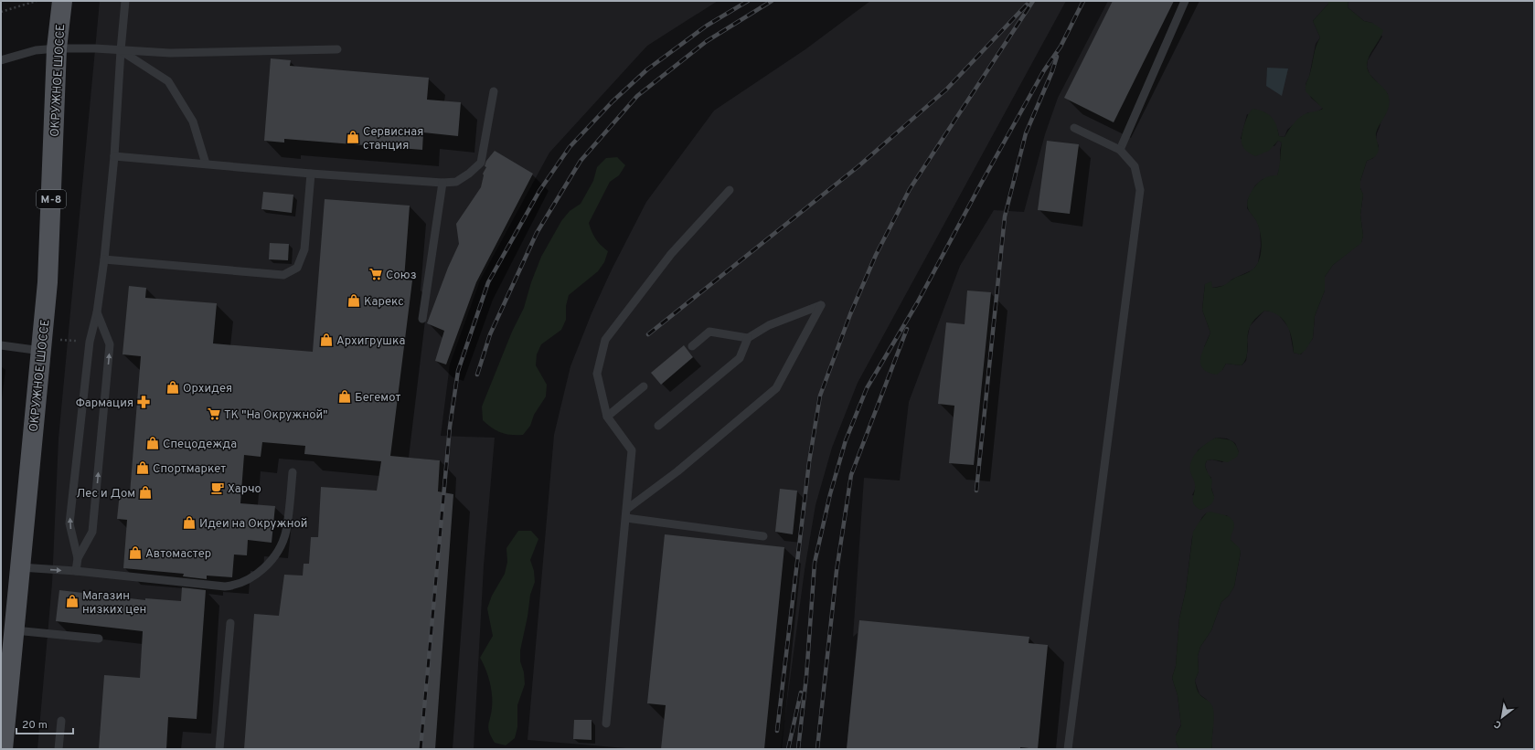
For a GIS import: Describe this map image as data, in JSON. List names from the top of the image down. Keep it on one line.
{"streets":{"main road":["ОКРУЖНОЕ ШОССЕ","М-8"]},"places":{"shop":["Сервисная станция","Карекс","Архигрушка","Орхидея","Бегемот","Спецодежда","Спортмаркет","Лес и Дом","Идеи на Окружной","Автомастер","Магазин низких цен"],"supermarket":["Союз","ТК \"На Окружной\""],"pharmacy":["Фармация"],"cafe":["Харчо"]},"scale_bar":"20 m","north":"bottom left"}
